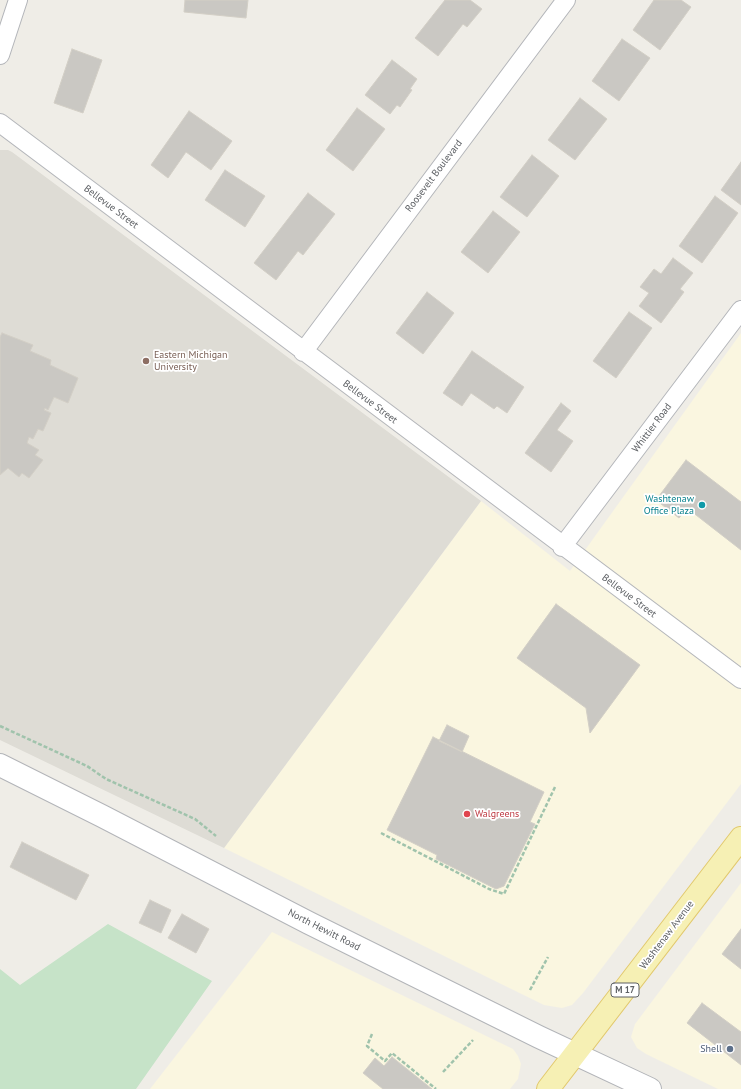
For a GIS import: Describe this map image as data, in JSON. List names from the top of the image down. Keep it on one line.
{"streets":{"main road":["North Hewitt Road","Washtenaw Avenue","M 17"],"street":["Roosevelt Boulevard","Bellevue Street","Whittier Road"]},"crossings":[["Roosevelt Boulevard","Bellevue Street"],["Bellevue Street","Whittier Road"],["North Hewitt Road","Washtenaw Avenue"]],"places":["Eastern Michigan University","Washtenaw Office Plaza","Walgreens","Shell"]}
